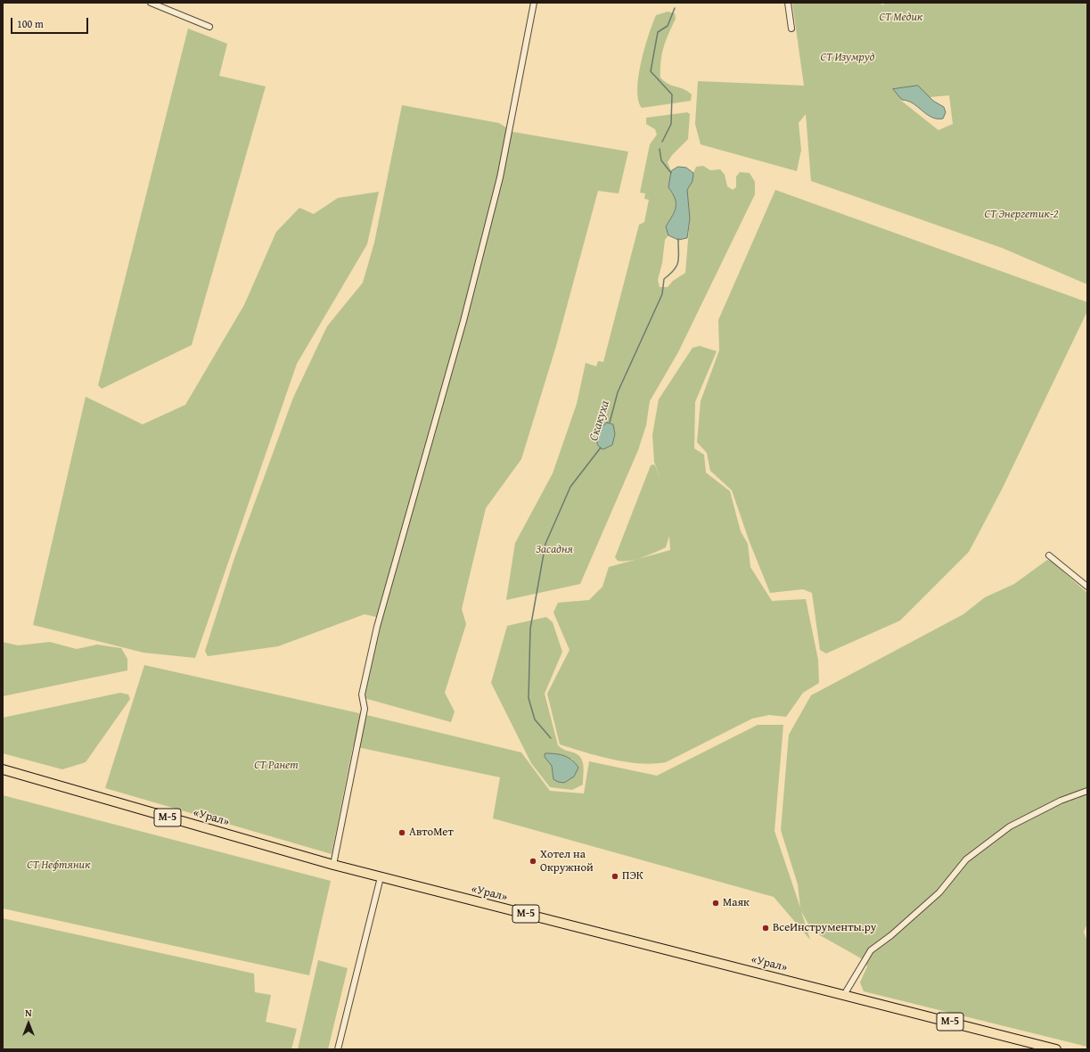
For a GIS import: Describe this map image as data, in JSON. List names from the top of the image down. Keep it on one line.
{"streets":{"highway":["М-5","«Урал»"]},"water":["Скакуха"],"parks":["СТ Медик","СТ Изумруд","СТ Энергетик-2","Засадня","СТ Ранет","СТ Нефтяник"],"places":["АвтоМет","Хотел на Окружной","ПЭК","Маяк","ВсеИнструменты.ру"],"scale_bar":"100 m","north":"top"}
